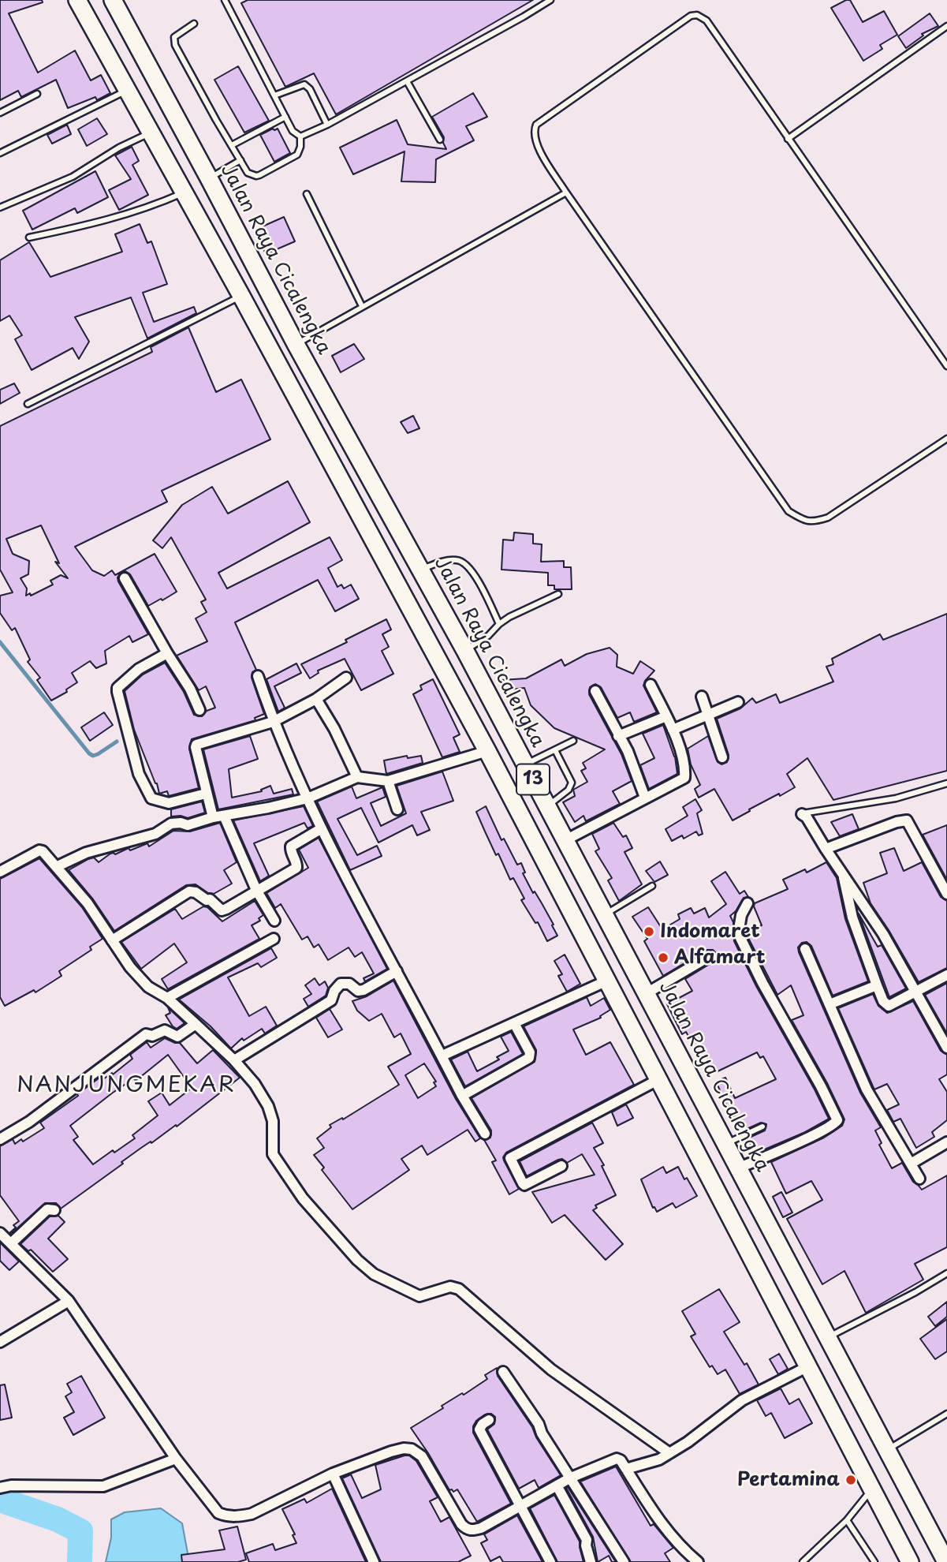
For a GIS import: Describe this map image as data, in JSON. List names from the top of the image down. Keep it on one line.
{"streets":{"highway":["Jalan Raya Cicalengka","13"]},"districts":["NANJUNGMEKAR"],"places":["Indomaret","Alfamart","Pertamina"]}
